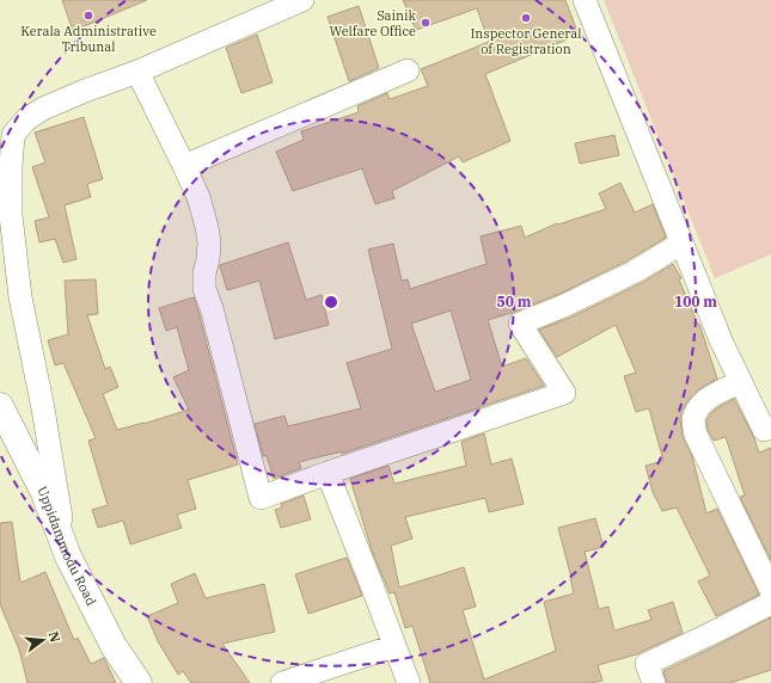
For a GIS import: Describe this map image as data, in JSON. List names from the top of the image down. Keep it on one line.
{"streets":{"main road":["Uppidammodu Road"]},"places":["Kerala Administrative Tribunal","Inspector General of Registration","Sainik Welfare Office"],"north":"right","rings":["50 m","100 m"]}
